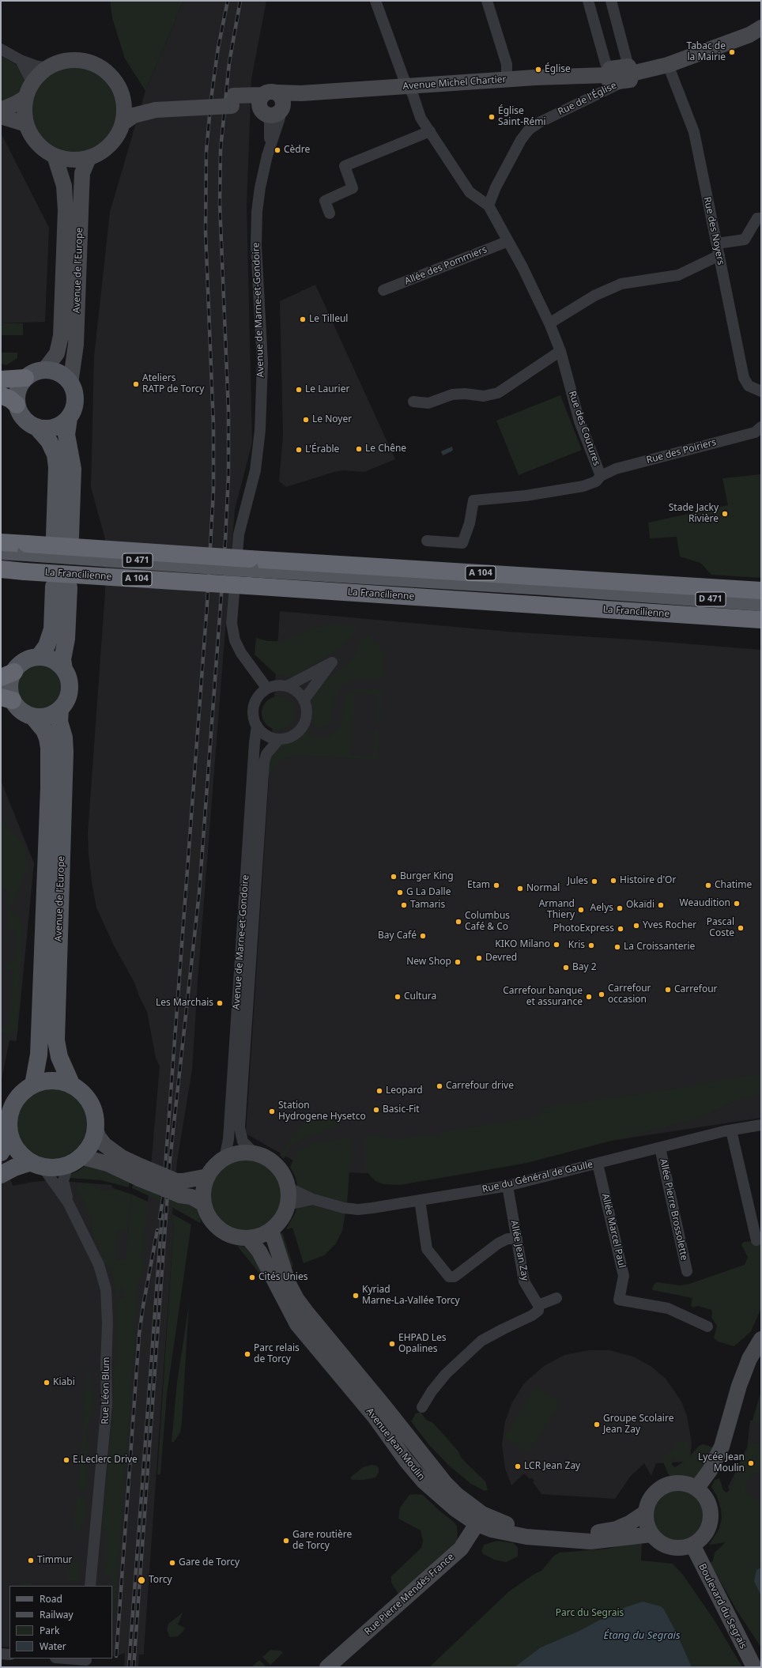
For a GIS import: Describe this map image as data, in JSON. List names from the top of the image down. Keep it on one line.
{"streets":{"highway":["A 104","La Francilienne"],"main road":["Avenue de l'Europe","D 471"],"street":["Avenue Michel Chartier","Rue de l'Église","Rue des Noyers","Allée des Pommiers","Avenue de Marne-et-Gondoire","Rue des Coutures","Rue des Poiriers","Rue du Général de Gaulle","Allée Pierre Brossolette","Allée Marcel Paul","Allée Jean Zay","Rue Léon Blum","Avenue Jean Moulin","Rue Pierre Mendès France","Boulevard du Segrais"]},"crossings":[["Avenue Michel Chartier","Rue de l'Église"],["Avenue Michel Chartier","Avenue de Marne-et-Gondoire"],["Rue de l'Église","Rue des Coutures"],["Allée des Pommiers","Rue des Coutures"],["Avenue de l'Europe","Rue Léon Blum"],["Avenue de Marne-et-Gondoire","Rue du Général de Gaulle"],["Avenue de Marne-et-Gondoire","Avenue Jean Moulin"],["Rue des Coutures","Rue des Poiriers"],["D 471","A 104"],["Rue du Général de Gaulle","Allée Pierre Brossolette"],["Rue du Général de Gaulle","Allée Marcel Paul"],["Rue du Général de Gaulle","Allée Jean Zay"],["Rue du Général de Gaulle","Avenue Jean Moulin"],["Avenue Jean Moulin","Rue Pierre Mendès France"],["Avenue Jean Moulin","Boulevard du Segrais"]],"water":["Étang du Segrais"],"parks":["Parc du Segrais"],"places":["Tabac de la Mairie","Église","Église Saint-Rémi","Cèdre","Le Tilleul","Ateliers RATP de Torcy","Le Laurier","Le Noyer","Le Chêne","L'Érable","Stade Jacky Rivière","Burger King","Histoire d'Or","Jules","Etam","Chatime","Normal","G La Dalle","Weaudition","Tamaris","Okaïdi","Aelys","Armand Thiery","Columbus Café & Co","Yves Rocher","Pascal Coste","PhotoExpress","Bay Café","KIKO Milano","Kris","La Croissanterie","Devred","New Shop","Bay 2","Carrefour","Carrefour occasion","Cultura","Carrefour banque et assurance","Les Marchais","Carrefour drive","Leopard","Basic-Fit","Station Hydrogene Hysetco","Cités Unies","Kyriad Marne-La-Vallée Torcy","EHPAD Les Opalines","Parc relais de Torcy","Kiabi","Groupe Scolaire Jean Zay","E.Leclerc Drive","Lycée Jean Moulin","LCR Jean Zay","Gare routière de Torcy","Timmur","Gare de Torcy","Torcy"],"legend":["Road","Railway","Park","Water"]}
